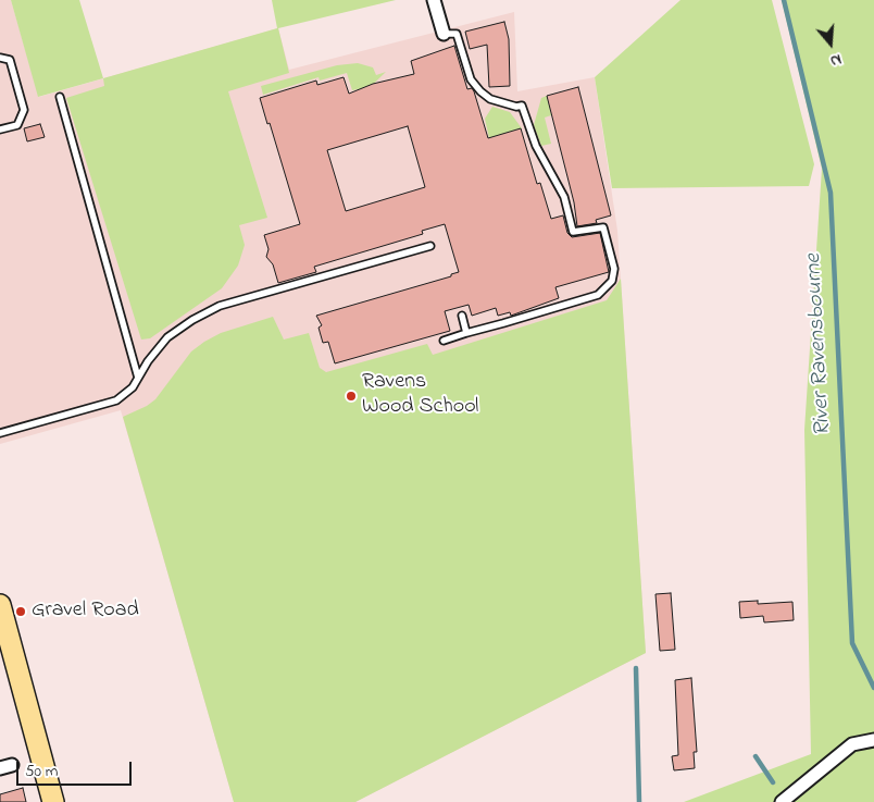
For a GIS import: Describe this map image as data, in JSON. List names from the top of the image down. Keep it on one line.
{"water":["River Ravensbourne"],"places":["Ravens Wood School","Gravel Road"],"scale_bar":"50 m","north":"bottom"}
